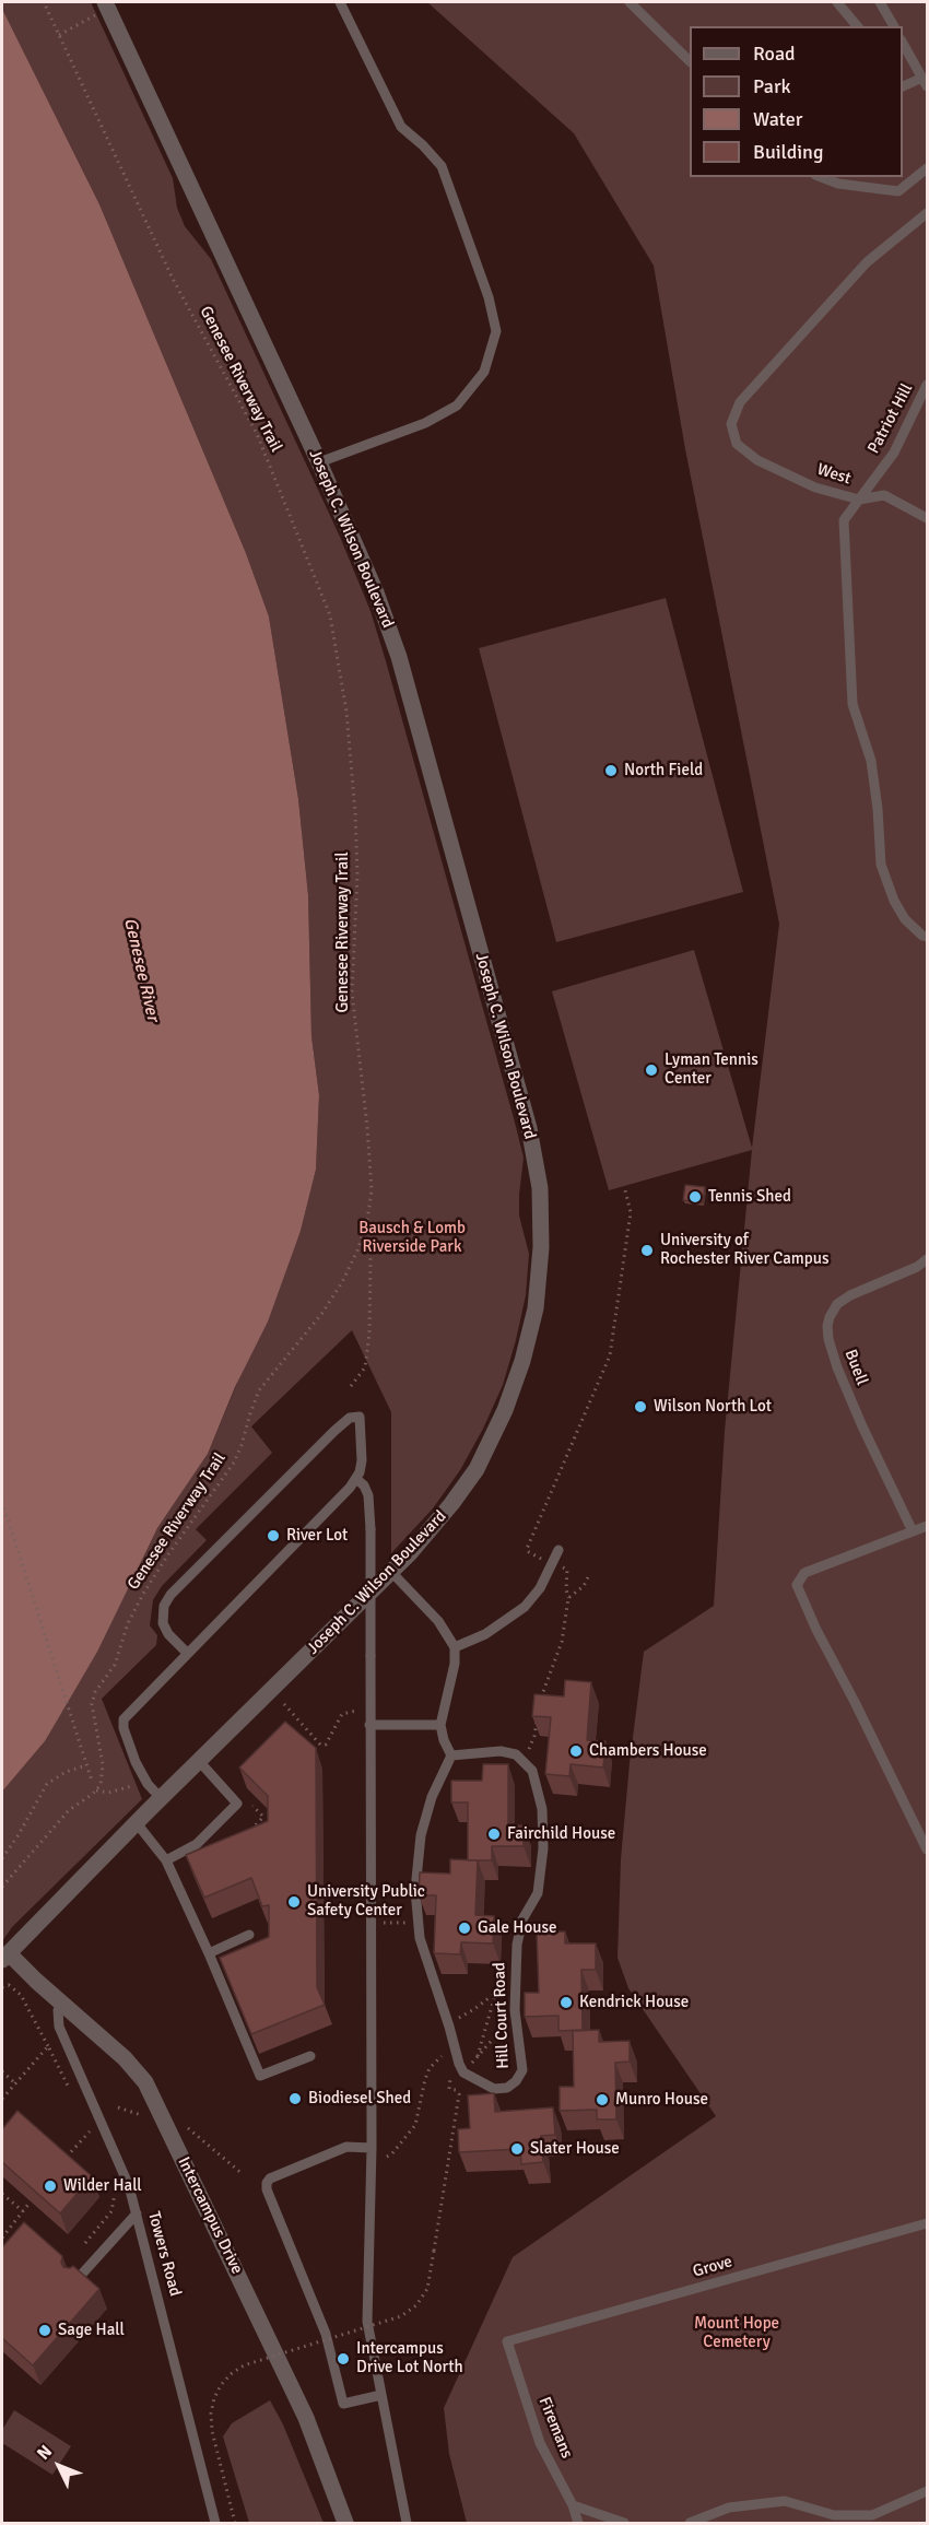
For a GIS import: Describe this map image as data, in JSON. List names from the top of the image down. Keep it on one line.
{"streets":{"street":["Joseph C. Wilson Boulevard","Intercampus Drive"],"lane":["Patriot Hill","West","Buell","Hill Court Road","Towers Road","Grove","Firemans"],"path":["Genesee Riverway Trail"]},"crossings":[["Patriot Hill","West"],["Joseph C. Wilson Boulevard","Intercampus Drive"],["Intercampus Drive","Towers Road"],["Grove","Firemans"]],"water":["Genesee River"],"parks":["Bausch & Lomb Riverside Park","Mount Hope Cemetery"],"places":["North Field","Lyman Tennis Center","Tennis Shed","University of Rochester River Campus","Wilson North Lot","River Lot","Chambers House","Fairchild House","University Public Safety Center","Gale House","Kendrick House","Biodiesel Shed","Munro House","Slater House","Wilder Hall","Sage Hall","Intercampus Drive Lot North"],"legend":["Road","Park","Water","Building"],"north":"top left"}
